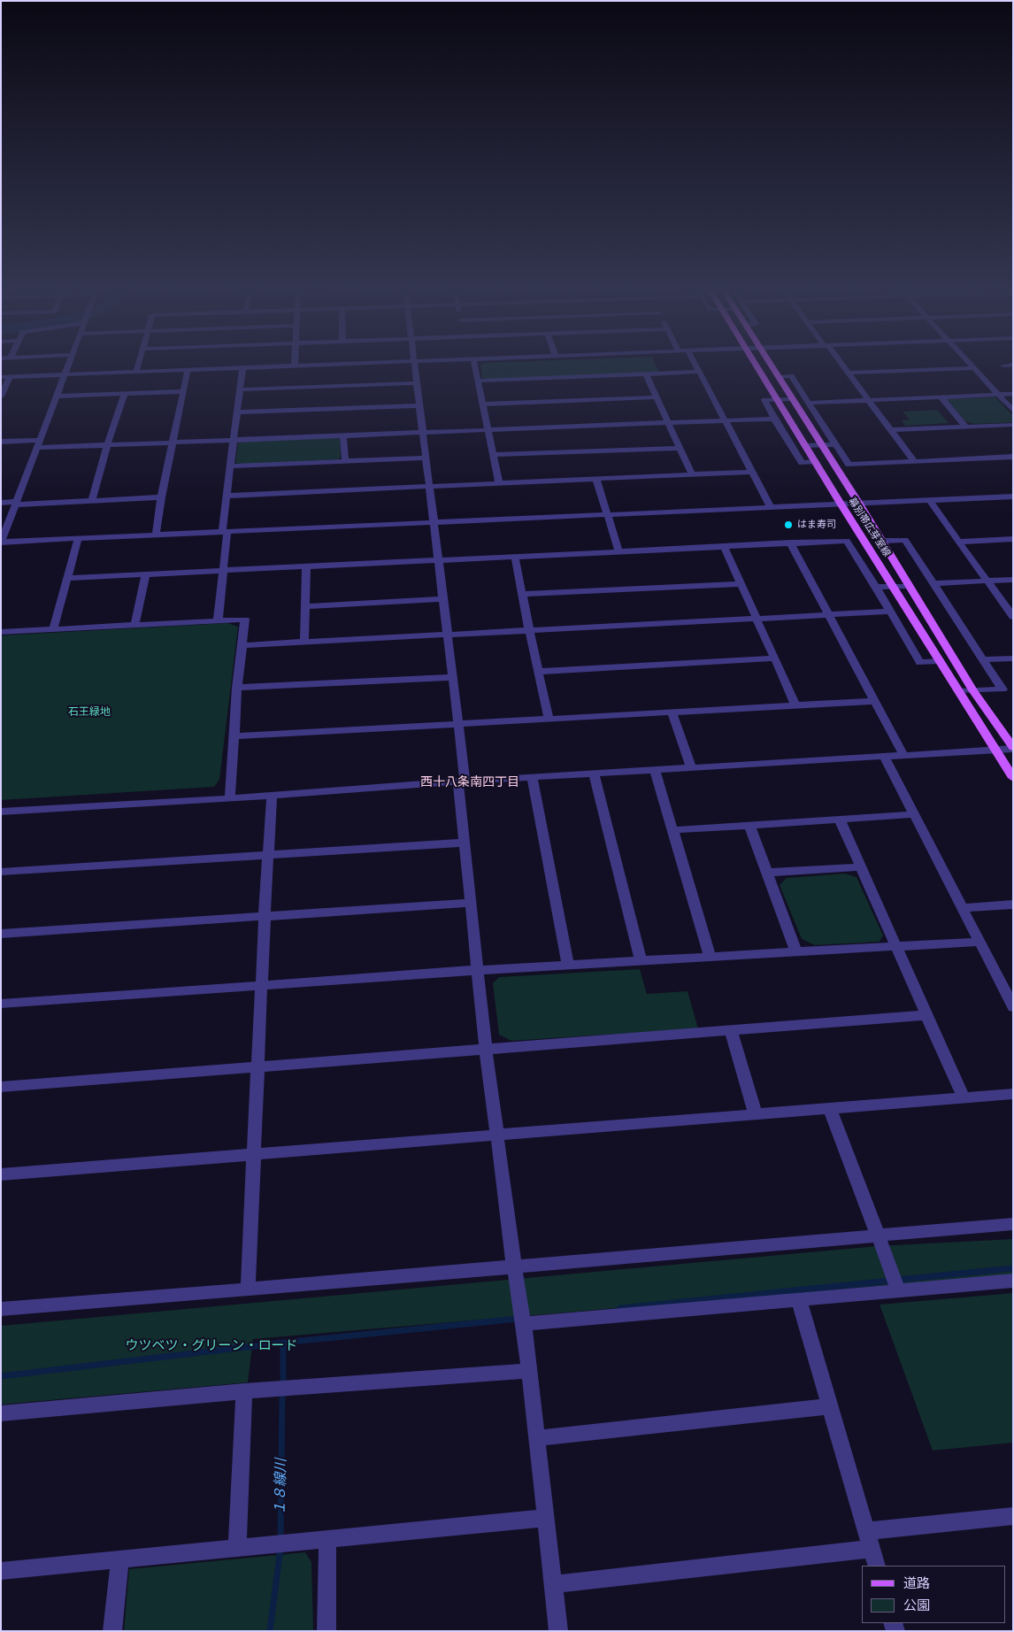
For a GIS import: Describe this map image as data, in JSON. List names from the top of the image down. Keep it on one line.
{"streets":{"main road":["幕別帯広芽室線"]},"districts":["西十八条南四丁目"],"water":["１８線川"],"parks":["石王緑地","ウツベツ・グリーン・ロード"],"places":["はま寿司"],"legend":["道路","公園"]}
